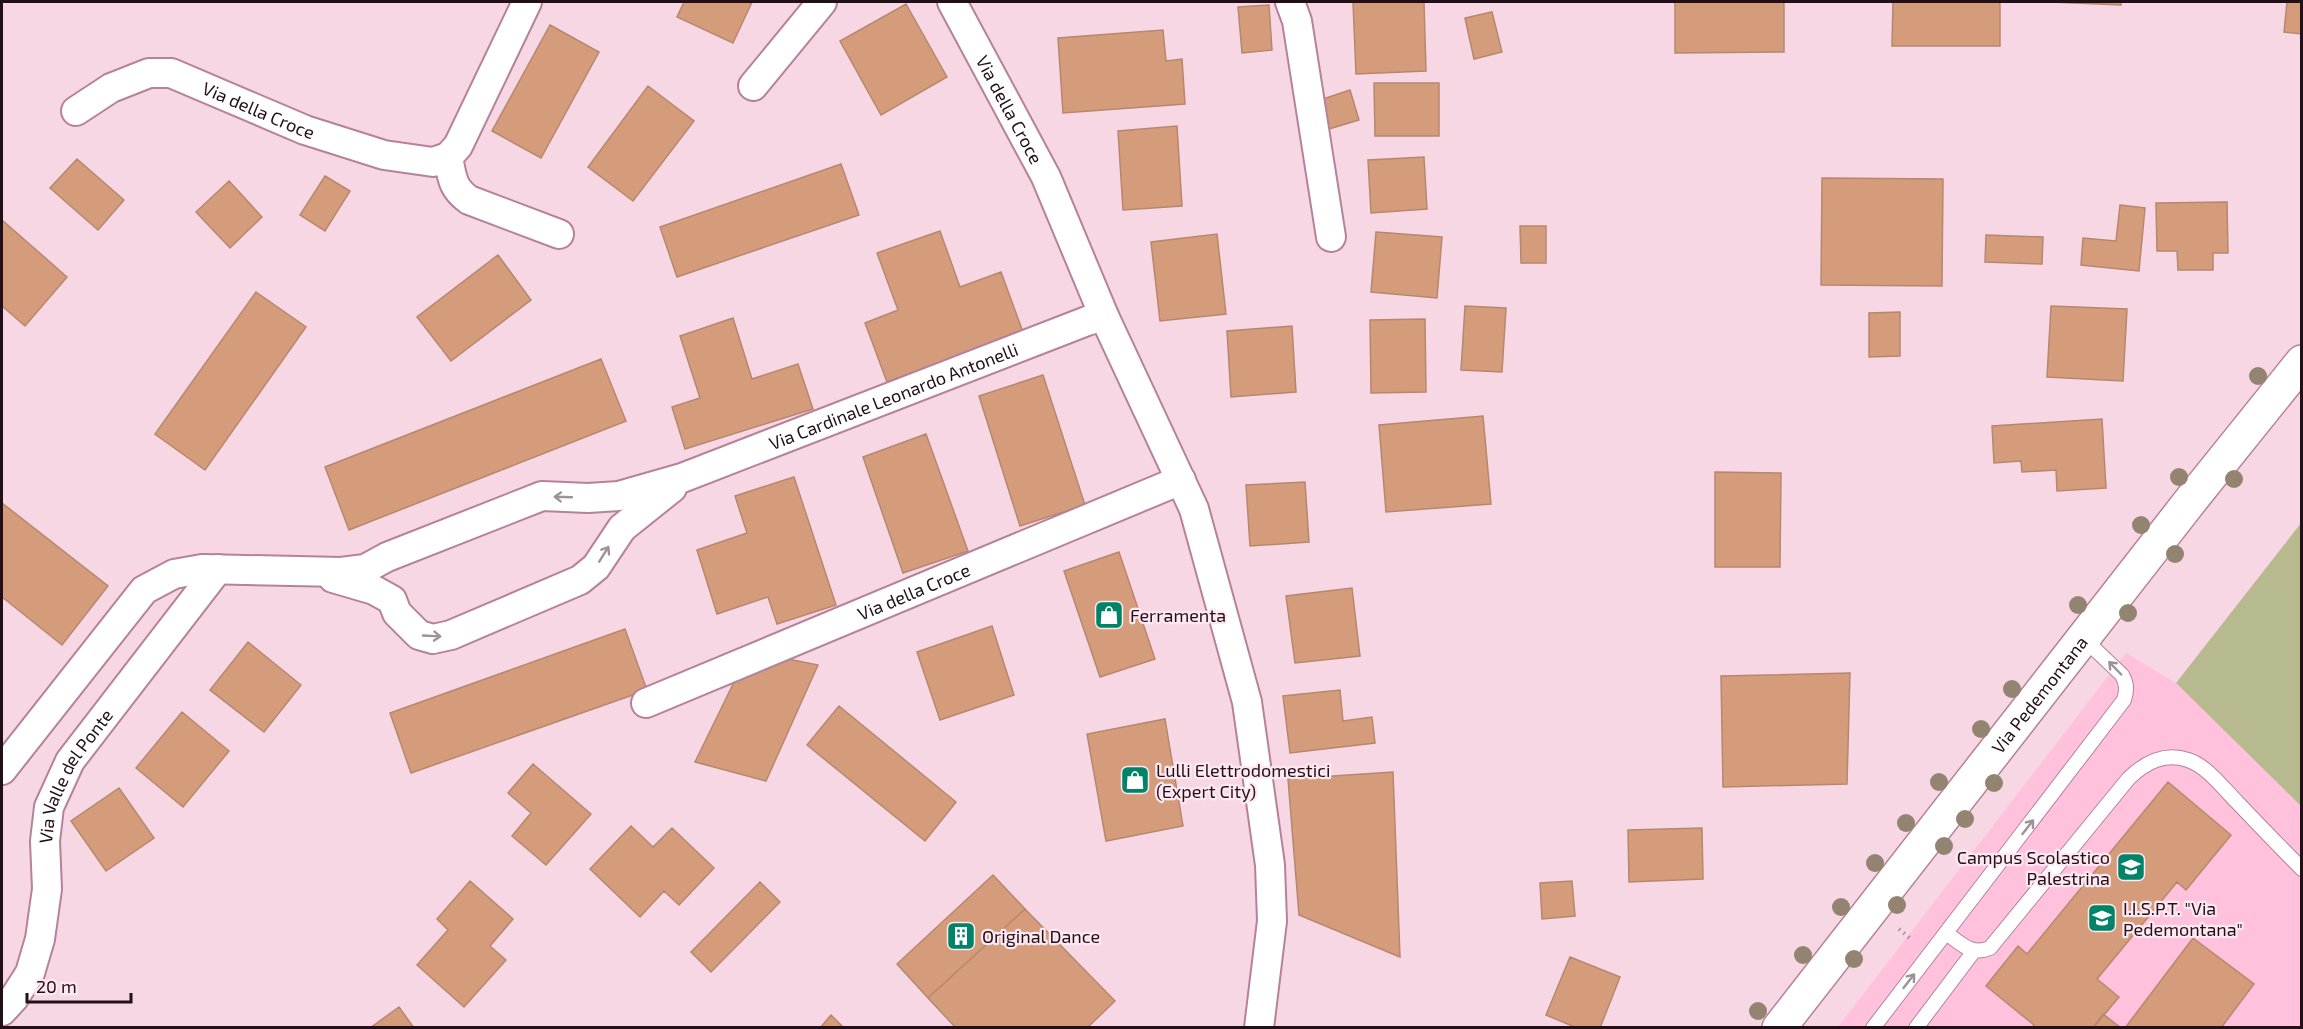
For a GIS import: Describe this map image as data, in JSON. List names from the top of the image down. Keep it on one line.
{"streets":{"street":["Via della Croce","Via Cardinale Leonardo Antonelli","Via Pedemontana","Via Valle del Ponte"]},"crossings":[["Via della Croce","Via Cardinale Leonardo Antonelli"],["Via Cardinale Leonardo Antonelli","Via Valle del Ponte"]],"places":{"shop":["Ferramenta","Lulli Elettrodomestici (Expert City)"],"school or university":["Campus Scolastico Palestrina","I.I.S.P.T. \"Via Pedemontana\""],"building":["Original Dance"]},"scale_bar":"20 m"}
